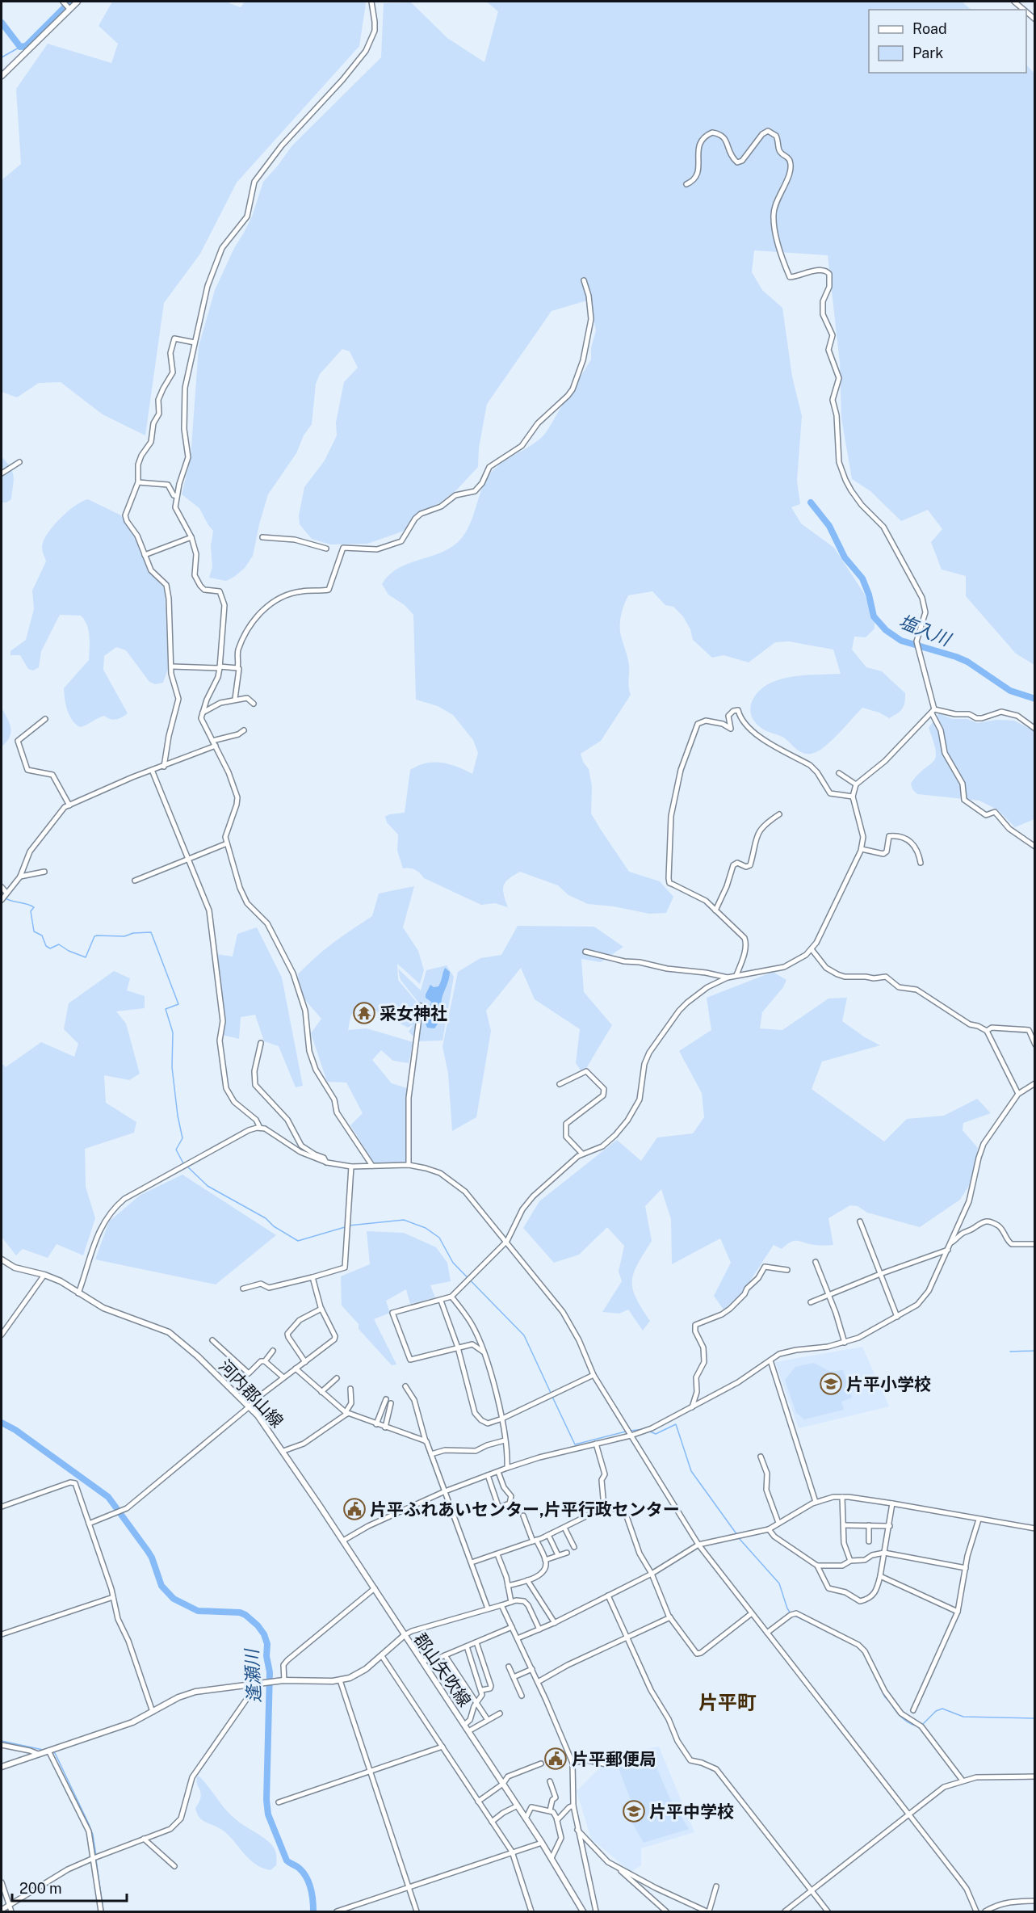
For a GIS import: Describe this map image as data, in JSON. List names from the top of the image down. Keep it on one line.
{"streets":{"main road":["河内郡山線","郡山矢吹線"]},"crossings":[["河内郡山線","郡山矢吹線"]],"districts":["片平町"],"water":["塩入川","逢瀬川"],"places":{"temple":["采女神社"],"school or university":["片平小学校","片平中学校"],"public building":["片平ふれあいセンター,片平行政センター","片平郵便局"]},"legend":["Road","Park"],"scale_bar":"200 m"}
